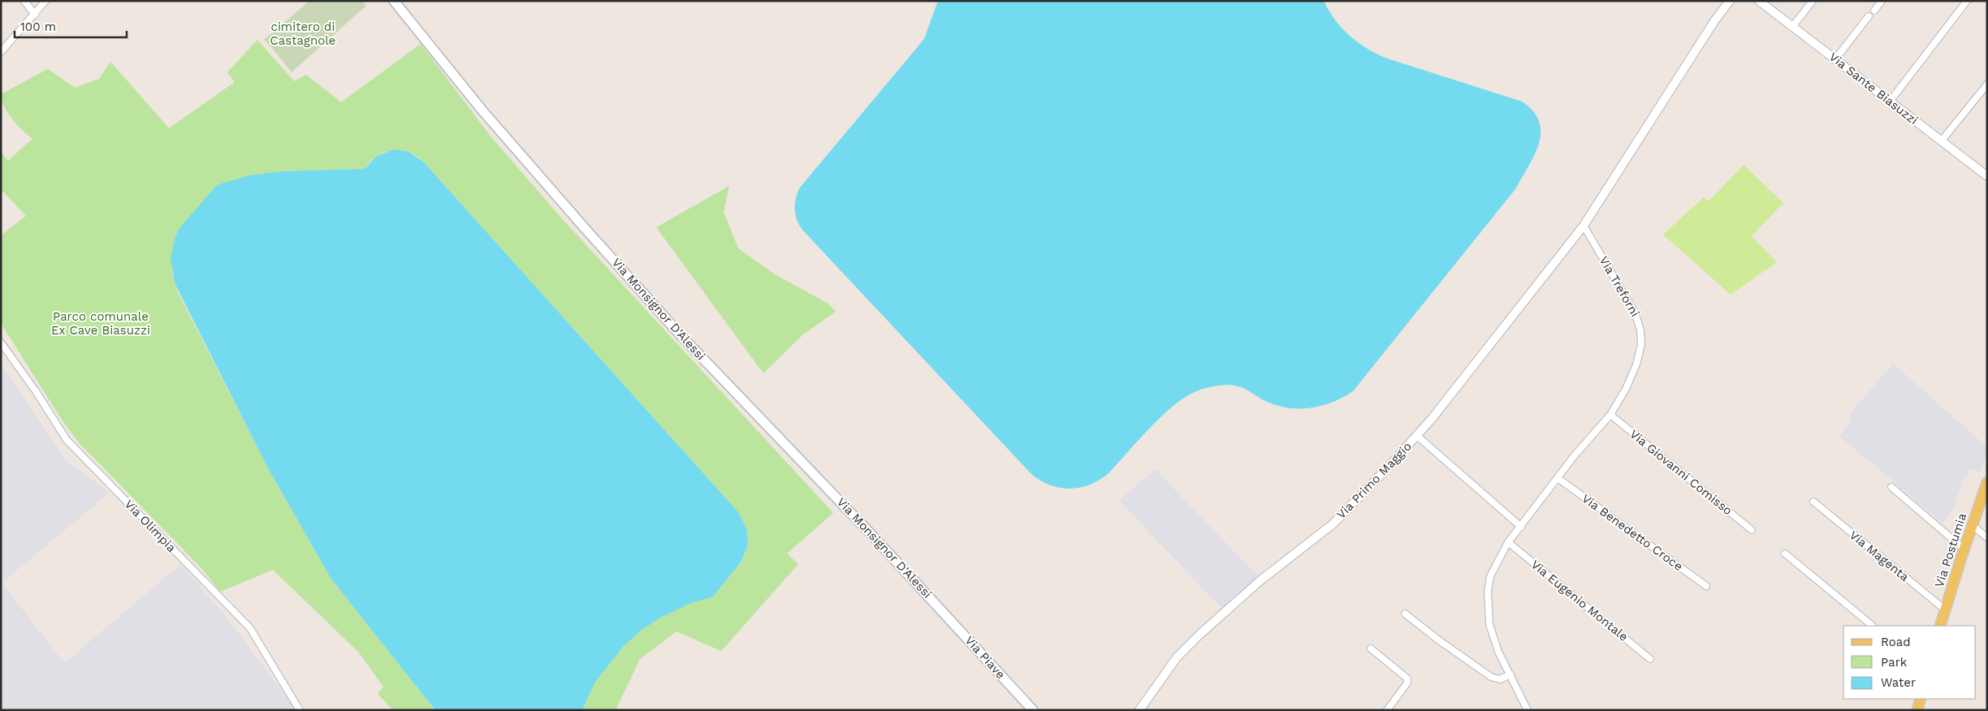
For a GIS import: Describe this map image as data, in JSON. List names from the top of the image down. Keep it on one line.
{"streets":{"main road":["Via Monsignor D'Alessi","Via Postumia","Via Piave"],"street":["Via Sante Biasuzzi","Via Treforni","Via Giovanni Comisso","Via Primo Maggio","Via Olimpia","Via Benedetto Croce","Via Magenta","Via Eugenio Montale"]},"crossings":[["Via Treforni","Via Giovanni Comisso"],["Via Treforni","Via Primo Maggio"],["Via Treforni","Via Benedetto Croce"],["Via Treforni","Via Eugenio Montale"],["Via Monsignor D'Alessi","Via Piave"],["Via Postumia","Via Magenta"]],"parks":["cimitero di Castagnole","Parco comunale Ex Cave Biasuzzi"],"legend":["Road","Park","Water"],"scale_bar":"100 m"}
